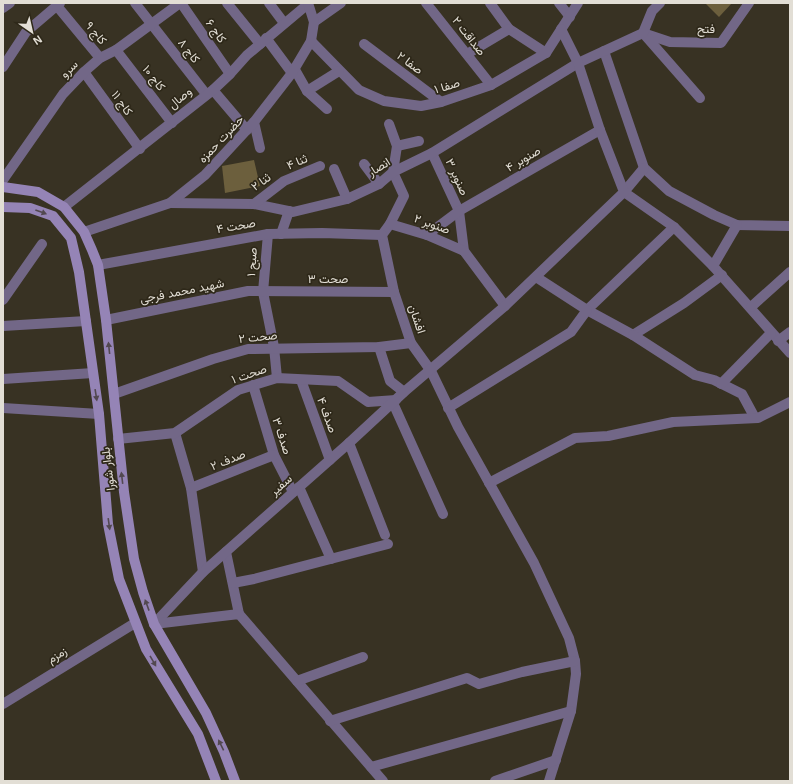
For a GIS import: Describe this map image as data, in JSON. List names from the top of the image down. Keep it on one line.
{"streets":{"main road":["بلوار شورا"],"street":["فتح","کاج ۶","کاج ۹","صداقت ۲","کاج ۸","صفا ۲","سرو","کاج ۱۰","صفا ۱","وصال","کاج ۱۱","حضرت حمزه","صنوبر ۴","ثنا ۴","انصار","صنوبر ۳","ثنا ۲","صنوبر ۲","صحت ۴","صبح ۱","صحت ۳","شهید محمد فرجی","افشان","صحت ۲","صحت ۱","صدف ۴","صدف ۳","صدف ۲","سفیر","زمزم"]},"crossings":[["فتح","انصار"],["کاج ۶","سرو"],["کاج ۶","وصال"],["کاج ۹","سرو"],["صداقت ۲","صفا ۱"],["کاج ۸","سرو"],["کاج ۸","وصال"],["کاج ۸","حضرت حمزه"],["صفا ۲","صفا ۱"],["سرو","کاج ۱۰"],["سرو","کاج ۱۱"],["کاج ۱۰","وصال"],["صفا ۱","حضرت حمزه"],["وصال","کاج ۱۱"],["وصال","حضرت حمزه"],["وصال","بلوار شورا"],["حضرت حمزه","انصار"],["حضرت حمزه","بلوار شورا"],["صنوبر ۴","صنوبر ۳"],["صنوبر ۴","صنوبر ۲"],["ثنا ۴","ثنا ۲"],["انصار","صنوبر ۳"],["انصار","ثنا ۲"],["صنوبر ۳","صنوبر ۲"],["صحت ۴","صبح ۱"],["صحت ۴","افشان"],["صحت ۴","بلوار شورا"],["صبح ۱","صحت ۳"],["صبح ۱","شهید محمد فرجی"],["صبح ۱","صحت ۲"],["صبح ۱","صحت ۱"],["صحت ۳","شهید محمد فرجی"],["صحت ۳","افشان"],["شهید محمد فرجی","بلوار شورا"],["افشان","صحت ۲"],["افشان","سفیر"],["صحت ۲","بلوار شورا"],["صحت ۱","صدف ۴"],["صحت ۱","صدف ۳"],["صحت ۱","بلوار شورا"],["صحت ۱","سفیر"],["صدف ۴","سفیر"],["صدف ۳","صدف ۲"],["صدف ۳","سفیر"],["بلوار شورا","سفیر"],["بلوار شورا","زمزم"]],"north":"bottom right"}
